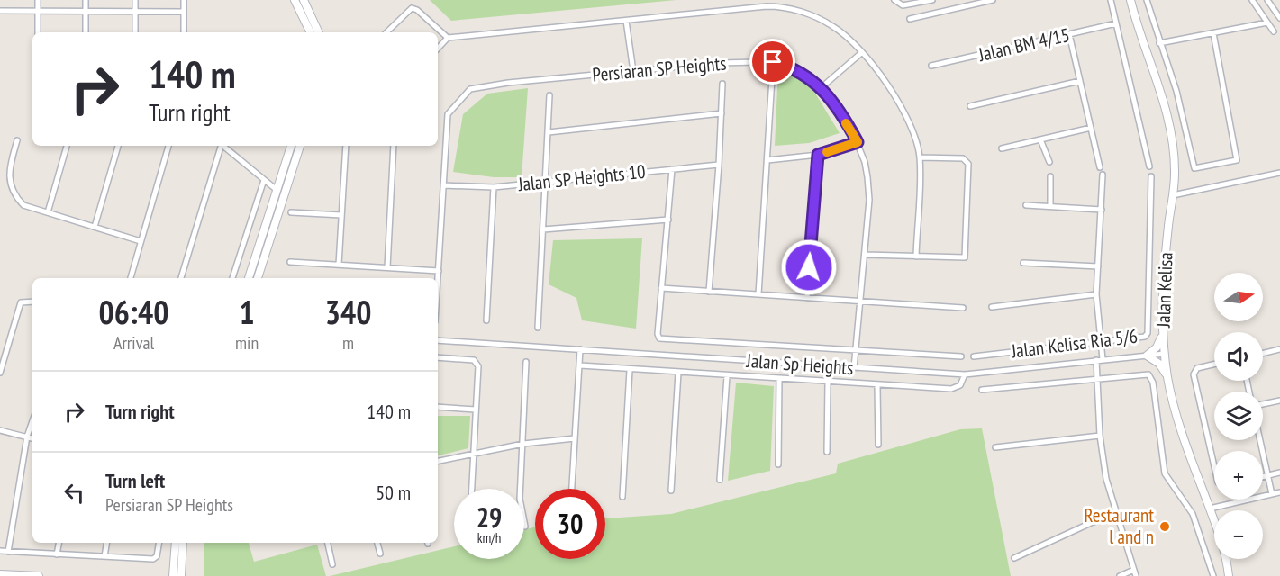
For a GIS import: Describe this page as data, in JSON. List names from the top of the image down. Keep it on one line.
{"streets":{"main road":["Jalan Kelisa"],"street":["Jalan BM 4/15","Persiaran SP Heights","Jalan SP Heights 10","Jalan Kelisa Ria 5/6","Jalan Sp Heights"]},"crossings":[["Persiaran SP Heights","Jalan SP Heights 10"],["Persiaran SP Heights","Jalan Sp Heights"],["Jalan Kelisa","Jalan Sp Heights"]],"places":["Restaurant l and n"],"north":"right","page":{"turn":["140 m","Turn right"],"map_buttons":["+","−"],"eta":["06:40","Arrival","1","min","340","m"],"list":[{"name":"Turn right","value":"140 m"},{"name":"Turn left","note":"Persiaran SP Heights","value":"50 m"}],"speed":"29 km/h","limit":"30"}}
